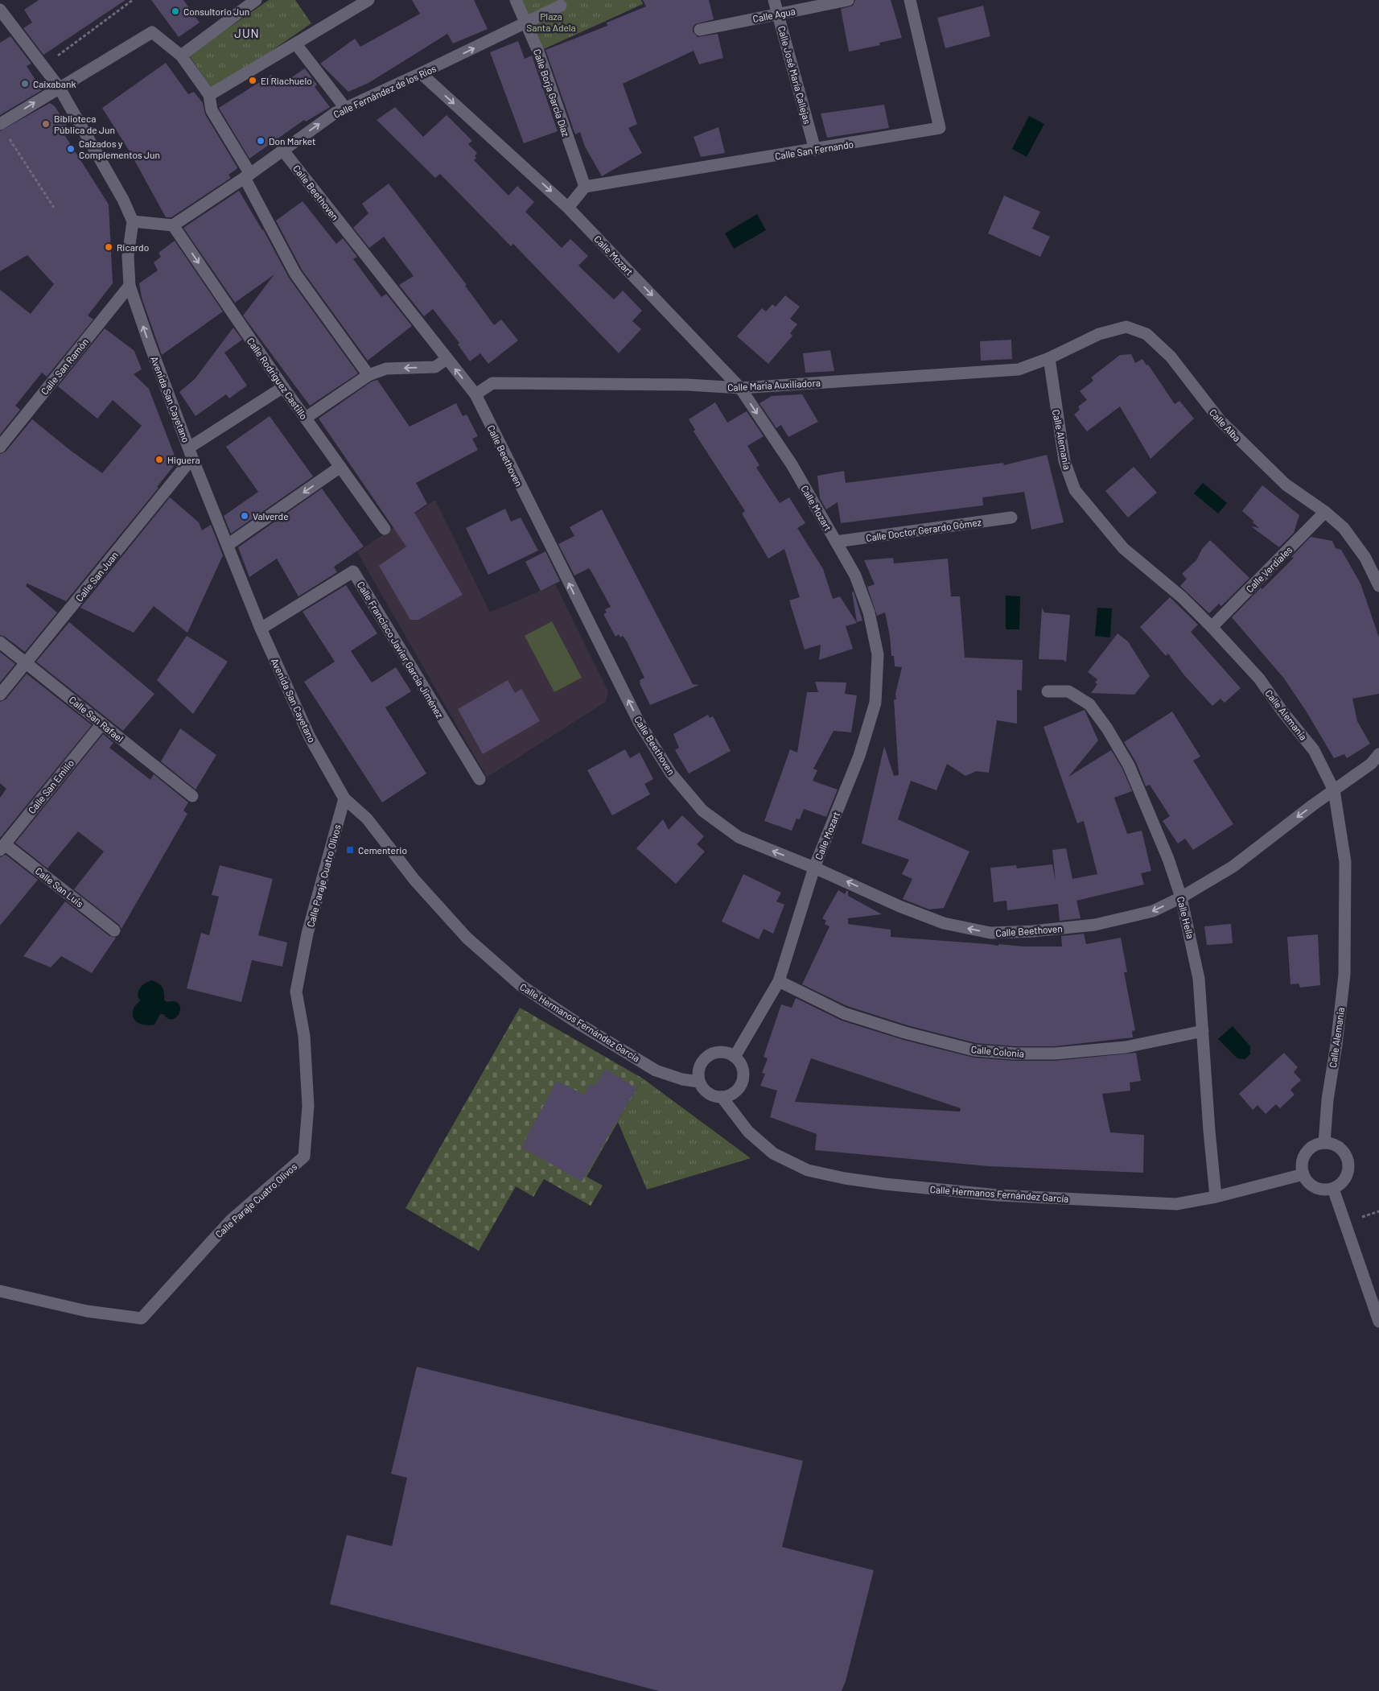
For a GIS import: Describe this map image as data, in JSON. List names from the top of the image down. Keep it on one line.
{"streets":{"street":["Calle Agua","Calle José María Callejas","Calle Fernández de los Ríos","Calle Borja García Díaz","Calle San Fernando","Calle Beethoven","Calle Mozart","Calle San Ramón","Calle Rodríguez Castillo","Calle María Auxiliadora","Avenida San Cayetano","Calle Alba","Calle Alemania","Calle Doctor Gerardo Gómez","Calle Verdiales","Calle San Juan","Calle Francisco Javier García Jiménez","Calle San Rafael","Calle San Emilio","Calle Paraje Cuatro Olivos","Calle San Luis","Calle Hella","Calle Hermanos Fernández García","Calle Colonia"]},"crossings":[["Calle Agua","Calle José María Callejas"],["Calle José María Callejas","Calle San Fernando"],["Calle Fernández de los Ríos","Calle Borja García Díaz"],["Calle Fernández de los Ríos","Calle Beethoven"],["Calle Fernández de los Ríos","Calle Mozart"],["Calle Fernández de los Ríos","Calle Rodríguez Castillo"],["Calle Borja García Díaz","Calle San Fernando"],["Calle Beethoven","Calle Mozart"],["Calle Beethoven","Calle María Auxiliadora"],["Calle Beethoven","Calle Alemania"],["Calle Beethoven","Calle Hella"],["Calle Mozart","Calle María Auxiliadora"],["Calle Mozart","Calle Doctor Gerardo Gómez"],["Calle Mozart","Calle Hermanos Fernández García"],["Calle Mozart","Calle Colonia"],["Calle San Ramón","Avenida San Cayetano"],["Calle Rodríguez Castillo","Calle San Juan"],["Calle María Auxiliadora","Calle Alba"],["Calle María Auxiliadora","Calle Alemania"],["Avenida San Cayetano","Calle San Juan"],["Avenida San Cayetano","Calle Francisco Javier García Jiménez"],["Avenida San Cayetano","Calle Paraje Cuatro Olivos"],["Avenida San Cayetano","Calle Hermanos Fernández García"],["Calle Alba","Calle Alemania"],["Calle Alba","Calle Verdiales"],["Calle Alemania","Calle Verdiales"],["Calle Alemania","Calle Hermanos Fernández García"],["Calle San Juan","Calle San Rafael"],["Calle San Rafael","Calle San Emilio"],["Calle San Emilio","Calle San Luis"],["Calle Paraje Cuatro Olivos","Calle Hermanos Fernández García"],["Calle Hella","Calle Hermanos Fernández García"],["Calle Hella","Calle Colonia"]],"one_way":["Calle Beethoven","Calle Mozart"],"districts":["JUN"],"parks":["Plaza Santa Adela"],"places":{"other":["Consultorio Jun","El Riachuelo","Caixabank","Biblioteca Pública de Jun","Don Market","Calzados y Complementos Jun","Ricardo","Higuera","Valverde"],"transit":["Cementerio"]}}
